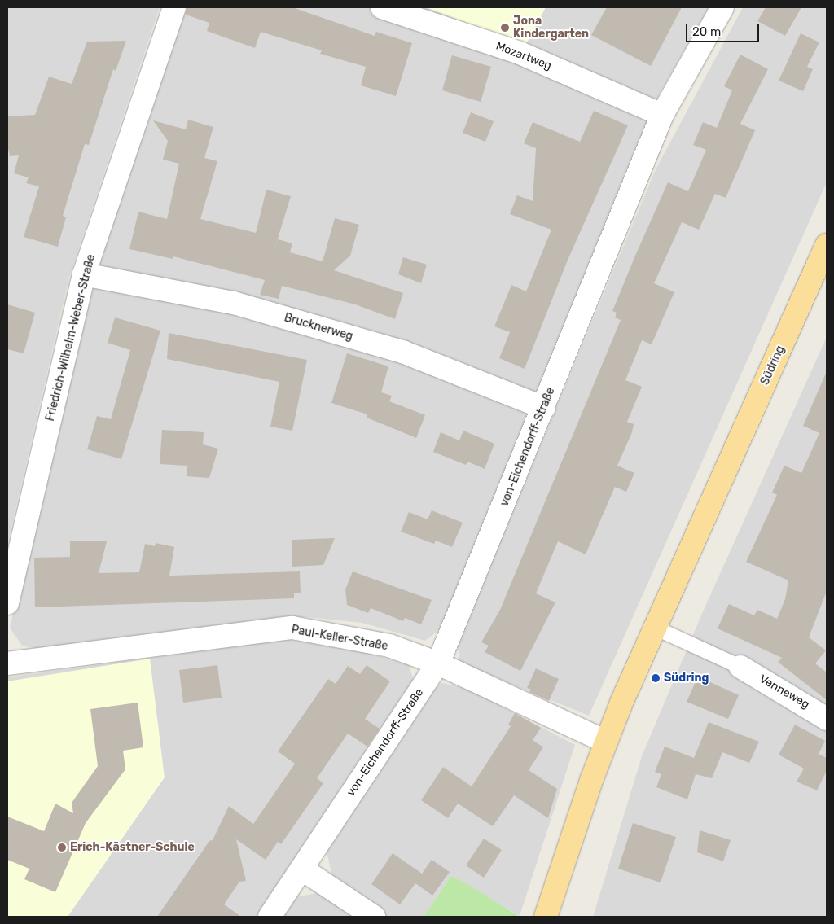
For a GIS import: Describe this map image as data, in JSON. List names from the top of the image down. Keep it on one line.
{"streets":{"main road":["Südring"],"street":["Mozartweg","Brucknerweg","Friedrich-Wilhelm-Weber-Straße","von-Eichendorff-Straße","Paul-Keller-Straße","Venneweg"]},"crossings":[["Mozartweg","von-Eichendorff-Straße"],["Brucknerweg","Friedrich-Wilhelm-Weber-Straße"],["Brucknerweg","von-Eichendorff-Straße"],["Südring","Paul-Keller-Straße"],["von-Eichendorff-Straße","Paul-Keller-Straße"]],"places":["Jona Kindergarten","Südring","Erich-Kästner-Schule"],"scale_bar":"20 m"}
